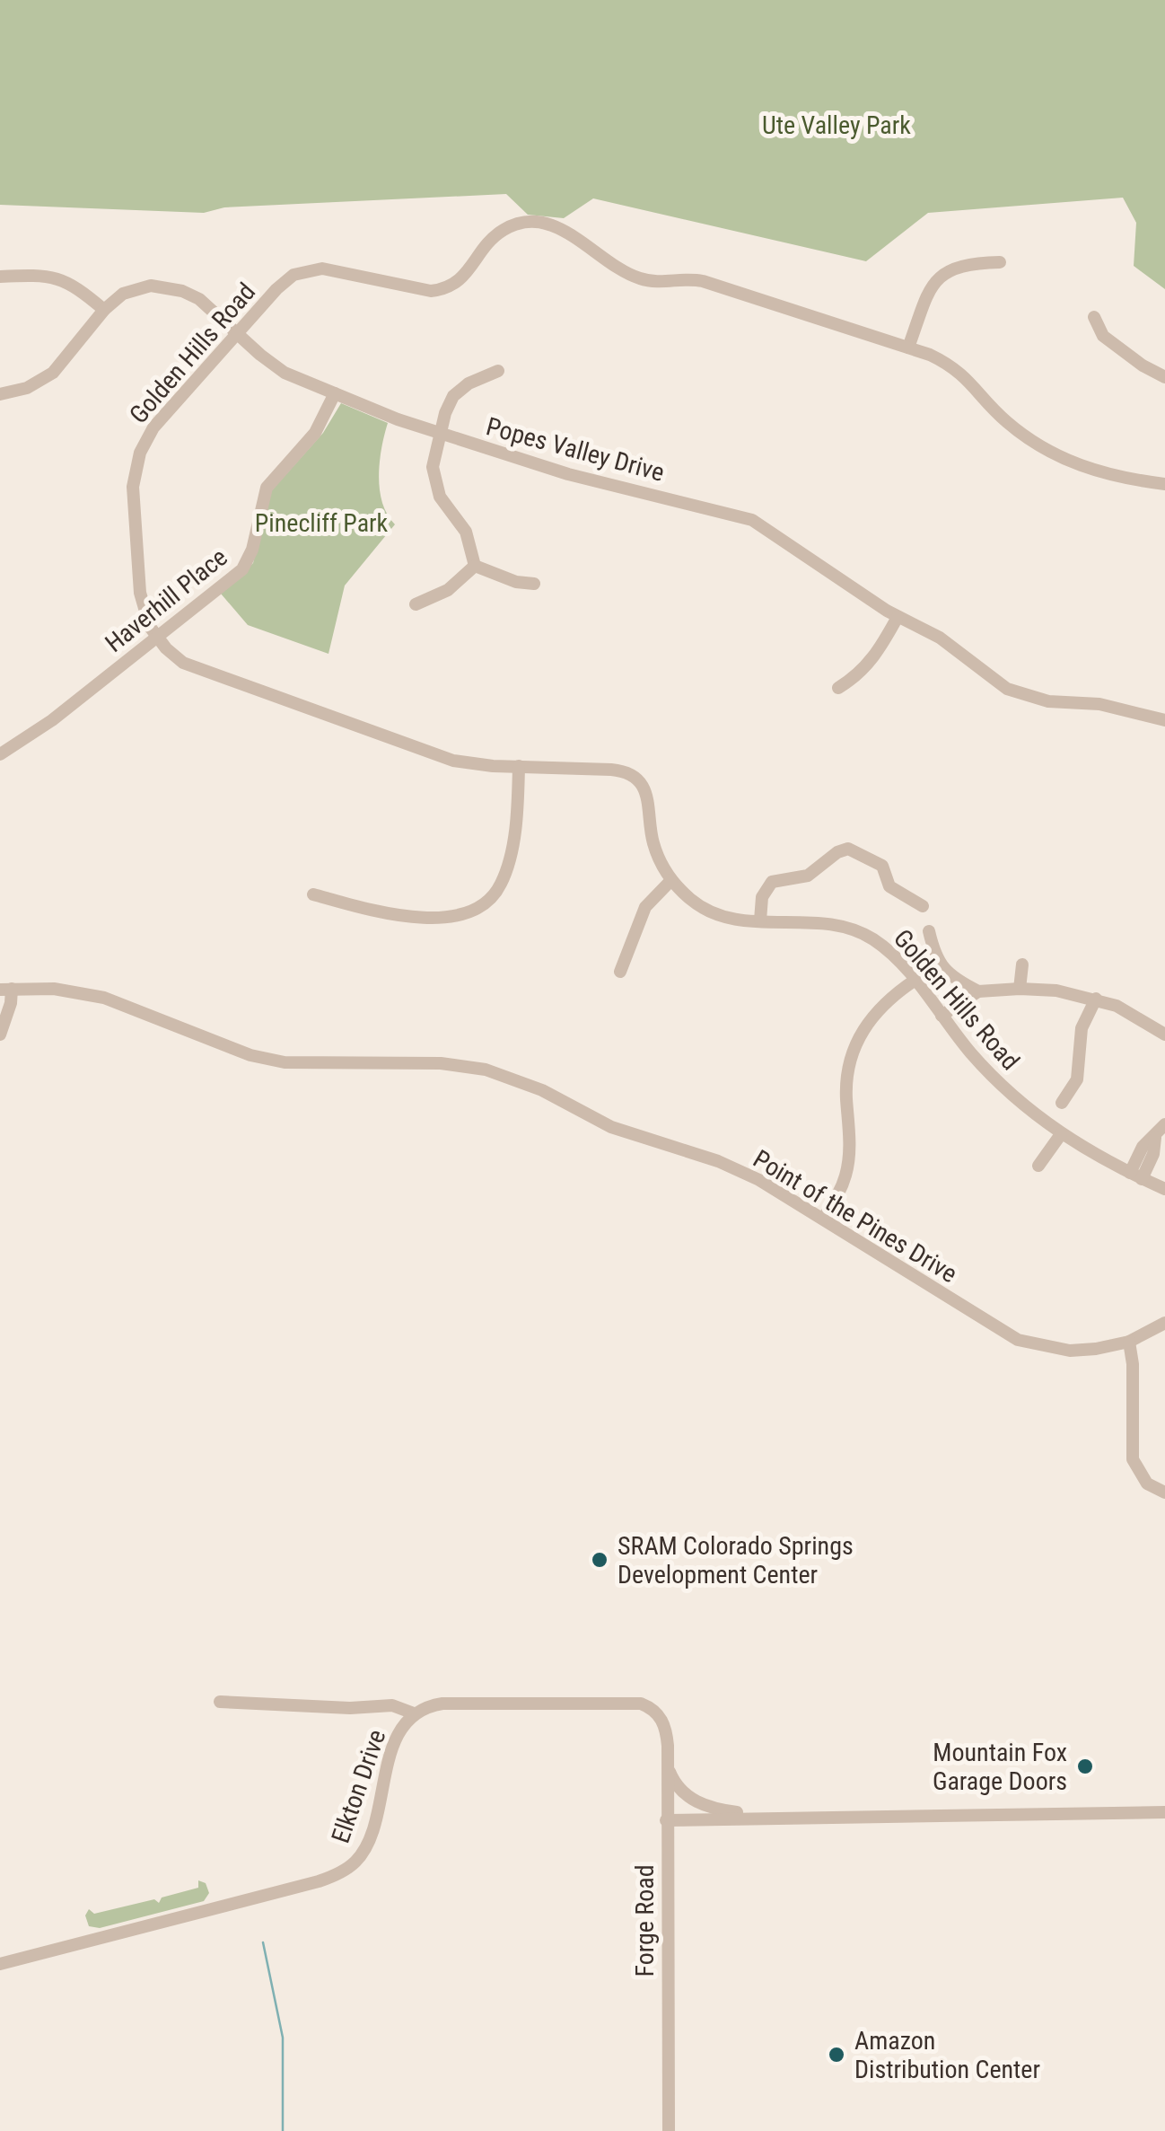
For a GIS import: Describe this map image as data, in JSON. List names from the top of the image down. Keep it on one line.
{"streets":{"street":["Golden Hills Road","Popes Valley Drive","Haverhill Place","Point of the Pines Drive","Elkton Drive","Forge Road"]},"crossings":[["Golden Hills Road","Popes Valley Drive"],["Golden Hills Road","Haverhill Place"],["Popes Valley Drive","Haverhill Place"],["Elkton Drive","Forge Road"]],"parks":["Ute Valley Park","Pinecliff Park"],"places":["SRAM Colorado Springs Development Center","Mountain Fox Garage Doors","Amazon Distribution Center"]}
